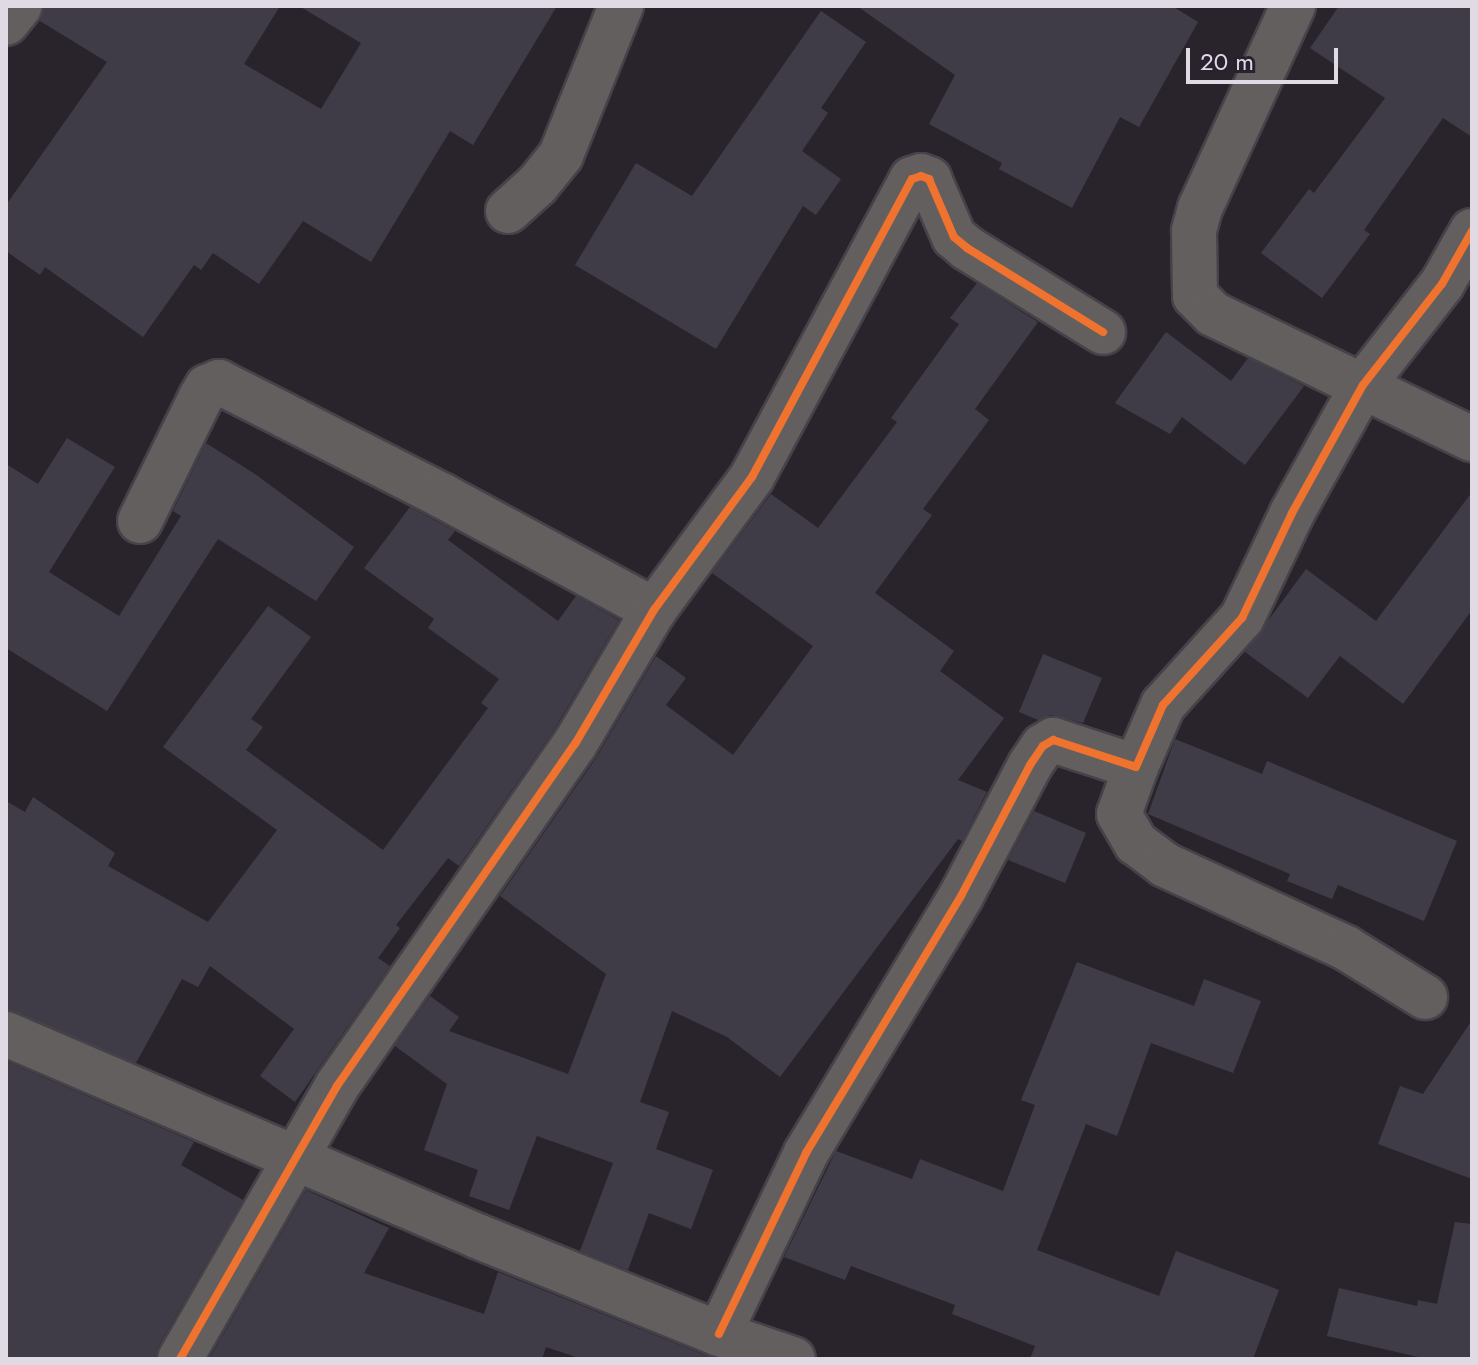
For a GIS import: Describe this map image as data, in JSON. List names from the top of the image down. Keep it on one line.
{"scale_bar":"20 m"}
